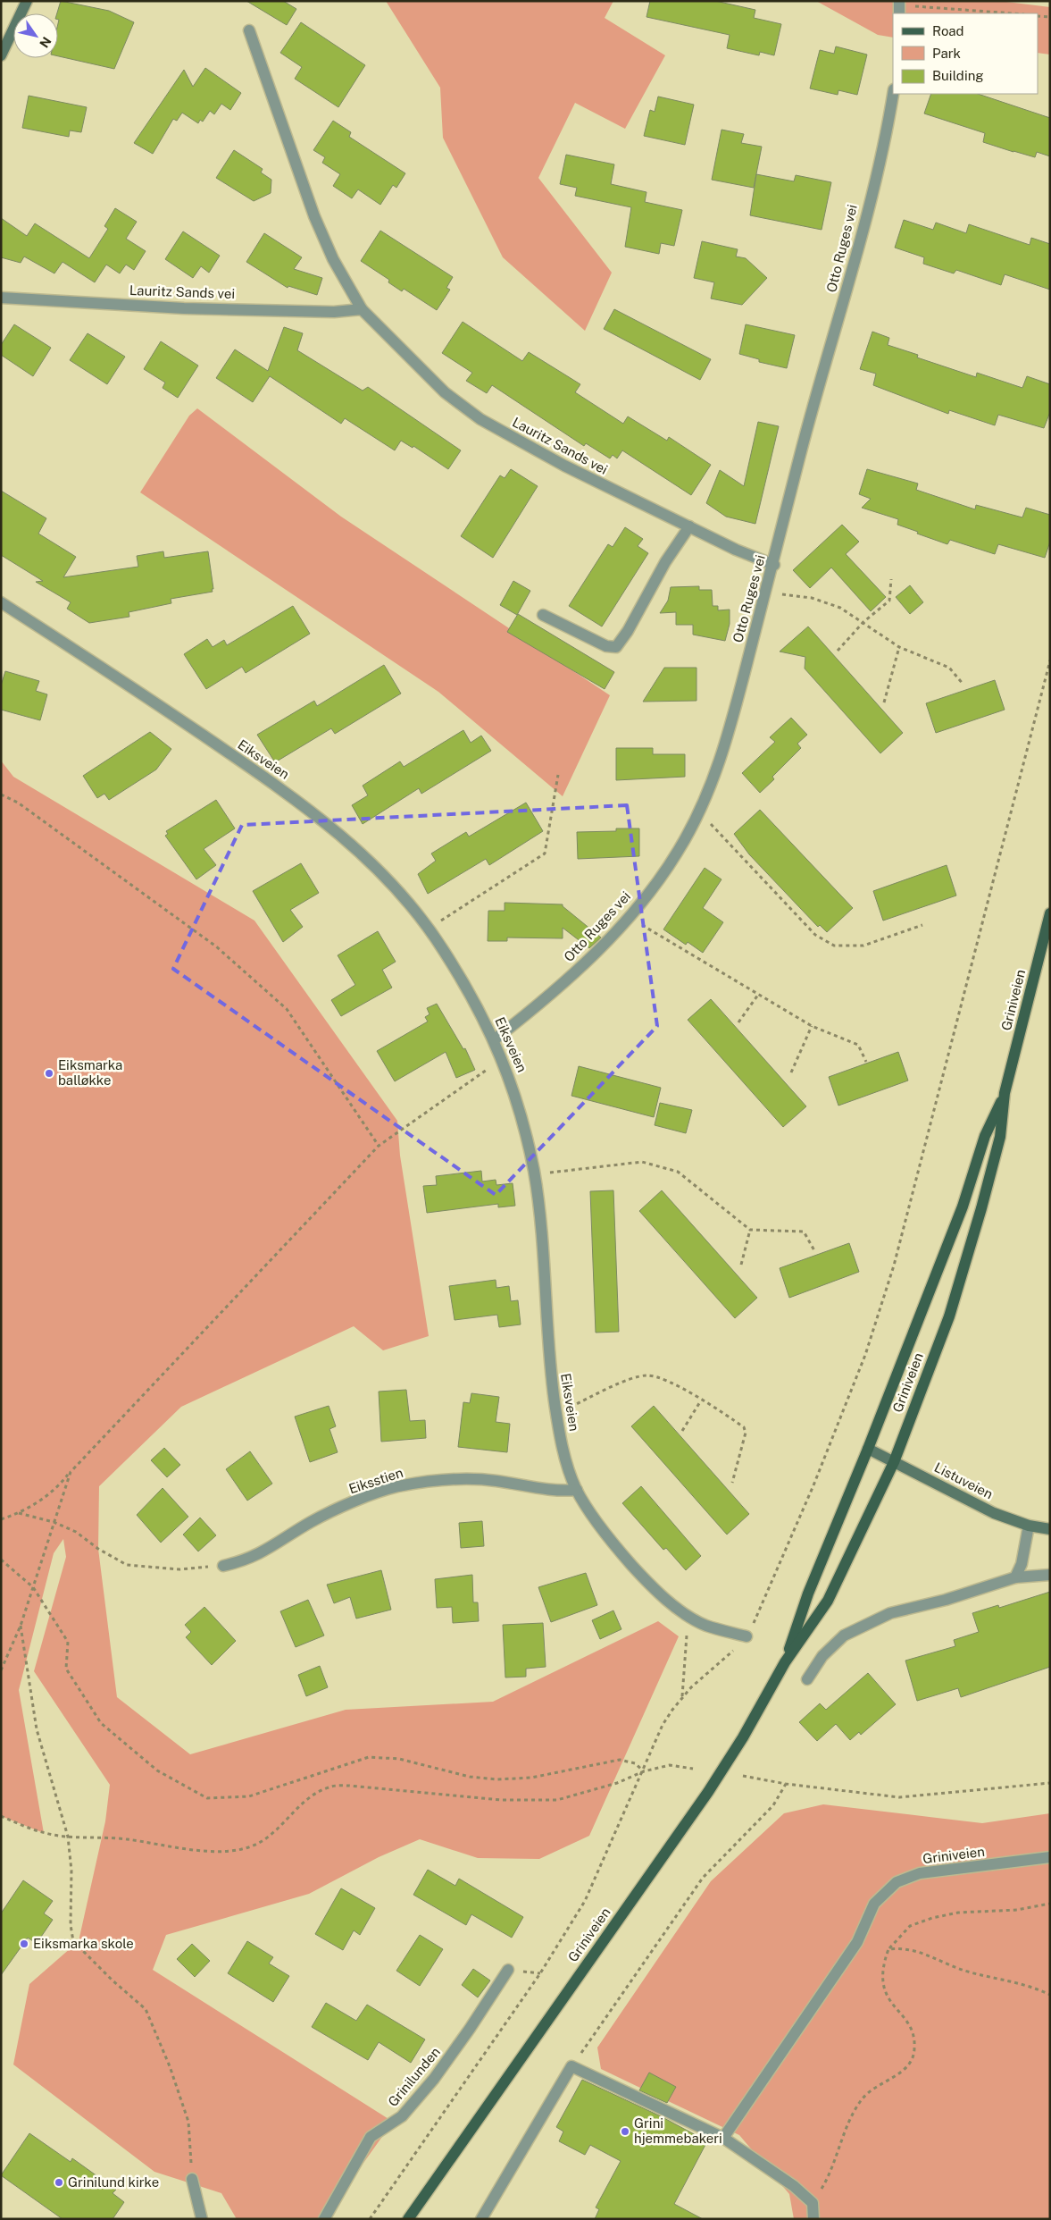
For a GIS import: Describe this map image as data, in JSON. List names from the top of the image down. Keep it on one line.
{"streets":{"main road":["Griniveien"],"street":["Otto Ruges vei","Lauritz Sands vei","Eiksveien","Eiksstien","Listuveien","Grinilunden"]},"crossings":[["Otto Ruges vei","Lauritz Sands vei"],["Otto Ruges vei","Eiksveien"],["Eiksveien","Eiksstien"],["Griniveien","Listuveien"]],"places":["Eiksmarka balløkke","Eiksmarka skole","Grini hjemmebakeri","Grinilund kirke"],"legend":["Road","Park","Building"],"north":"bottom right"}
